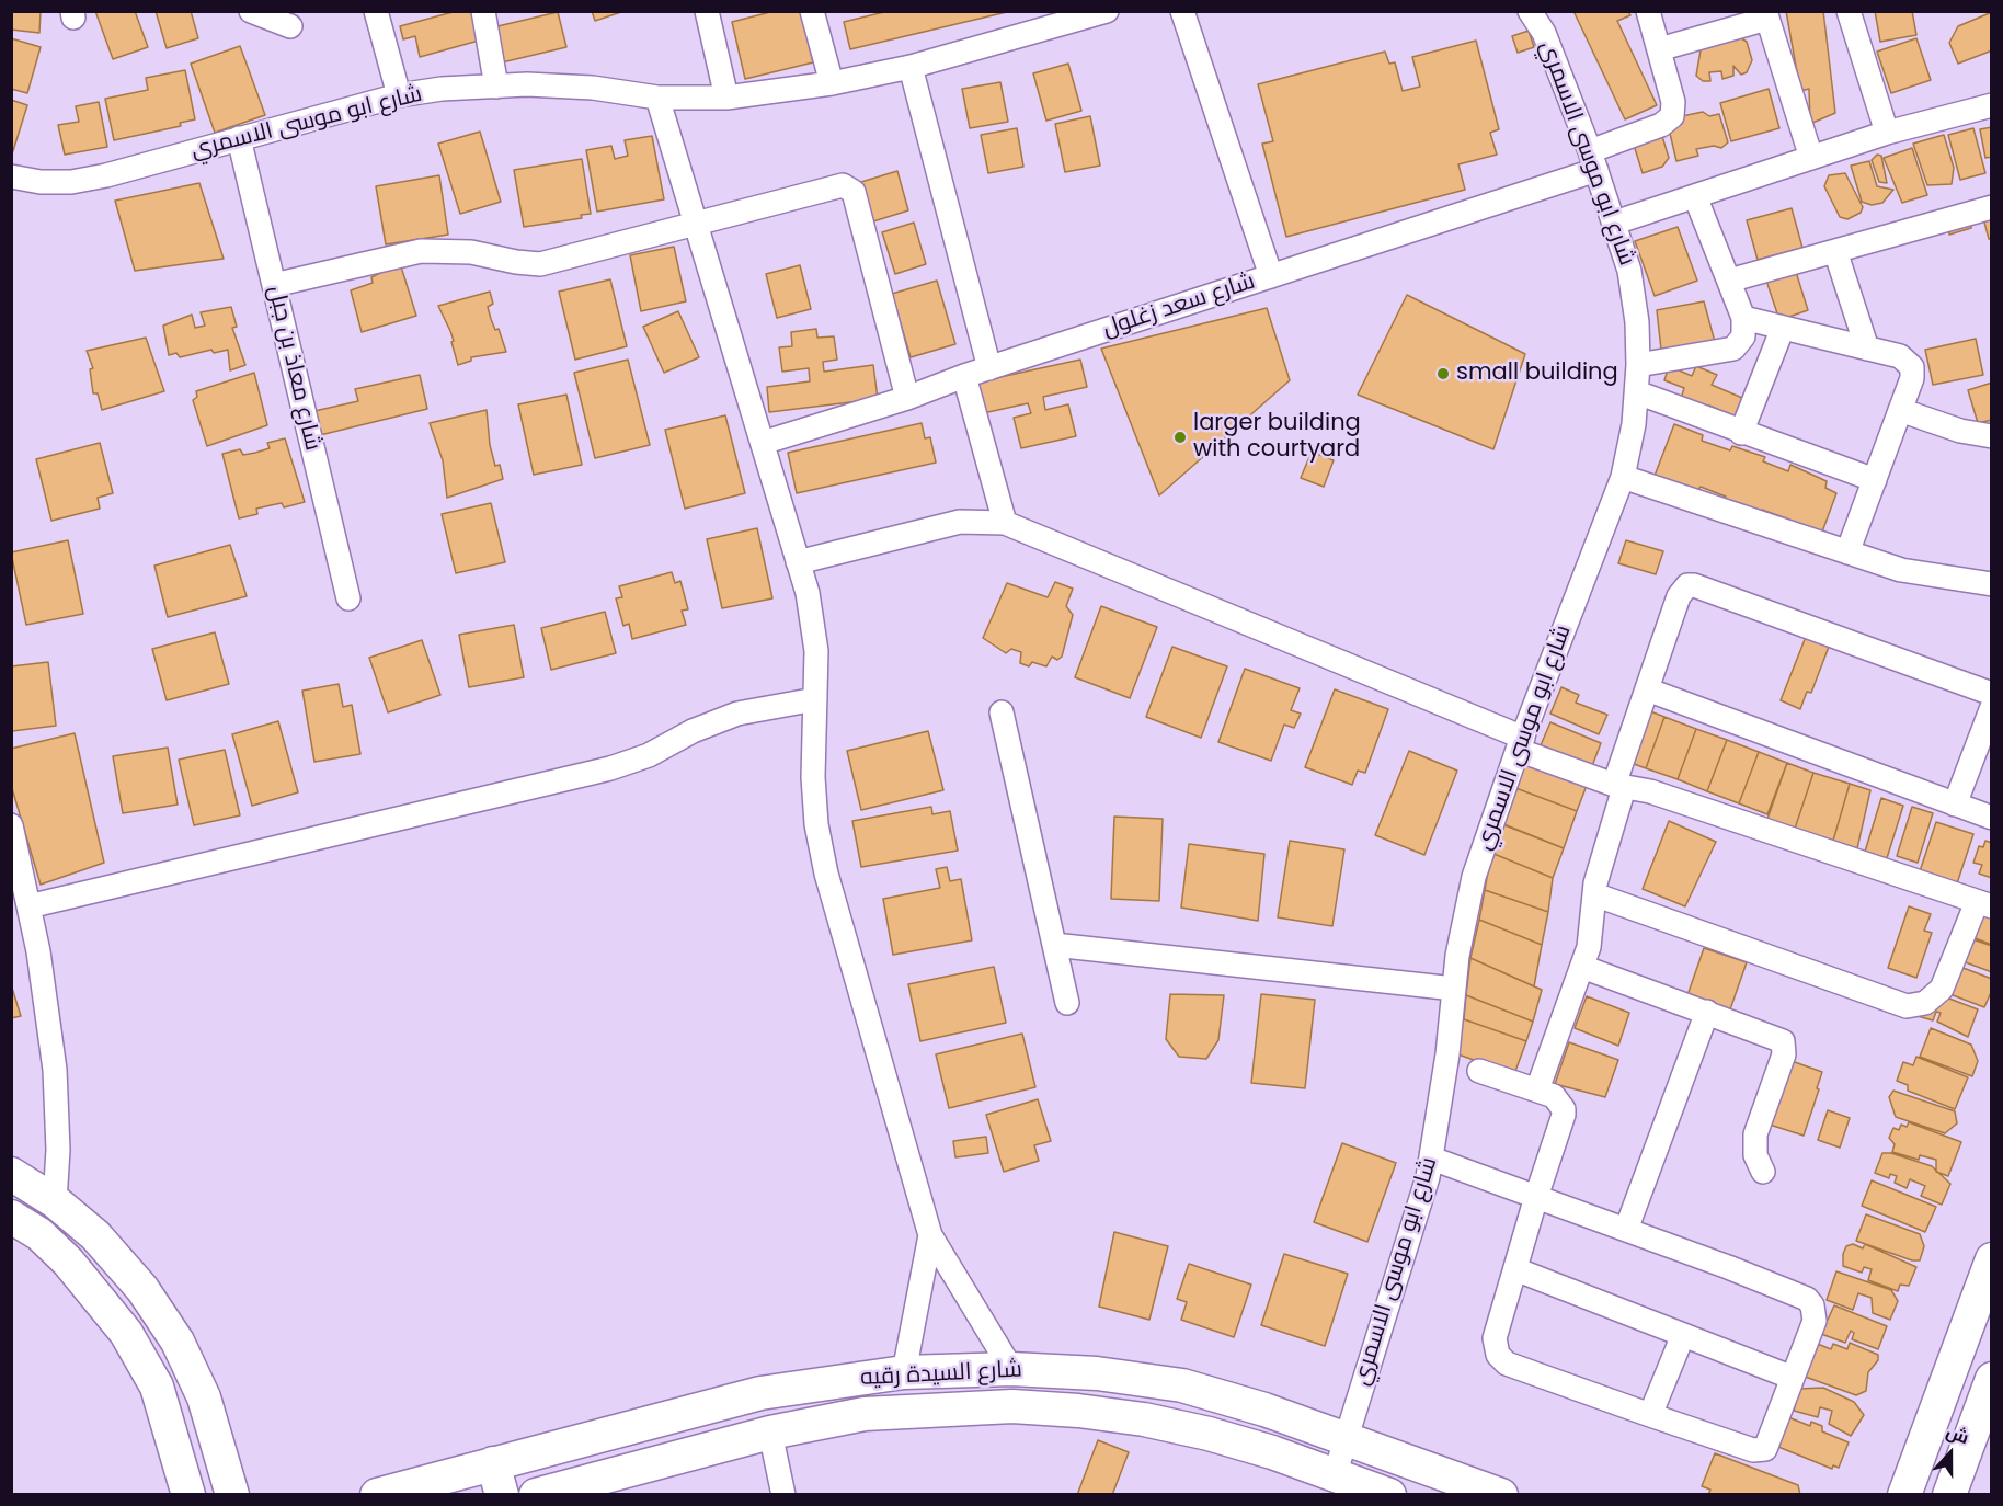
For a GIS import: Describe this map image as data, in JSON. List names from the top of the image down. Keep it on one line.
{"streets":{"street":["شارع ابو موسى الاسمري","شارع سعد زغلول","شارع معاذ بن جبل","شارع السيدة رقيه"]},"crossings":[["شارع ابو موسى الاسمري","شارع سعد زغلول"],["شارع ابو موسى الاسمري","شارع معاذ بن جبل"],["شارع ابو موسى الاسمري","شارع السيدة رقيه"]],"places":["small building","larger building with courtyard"],"north":"top"}
